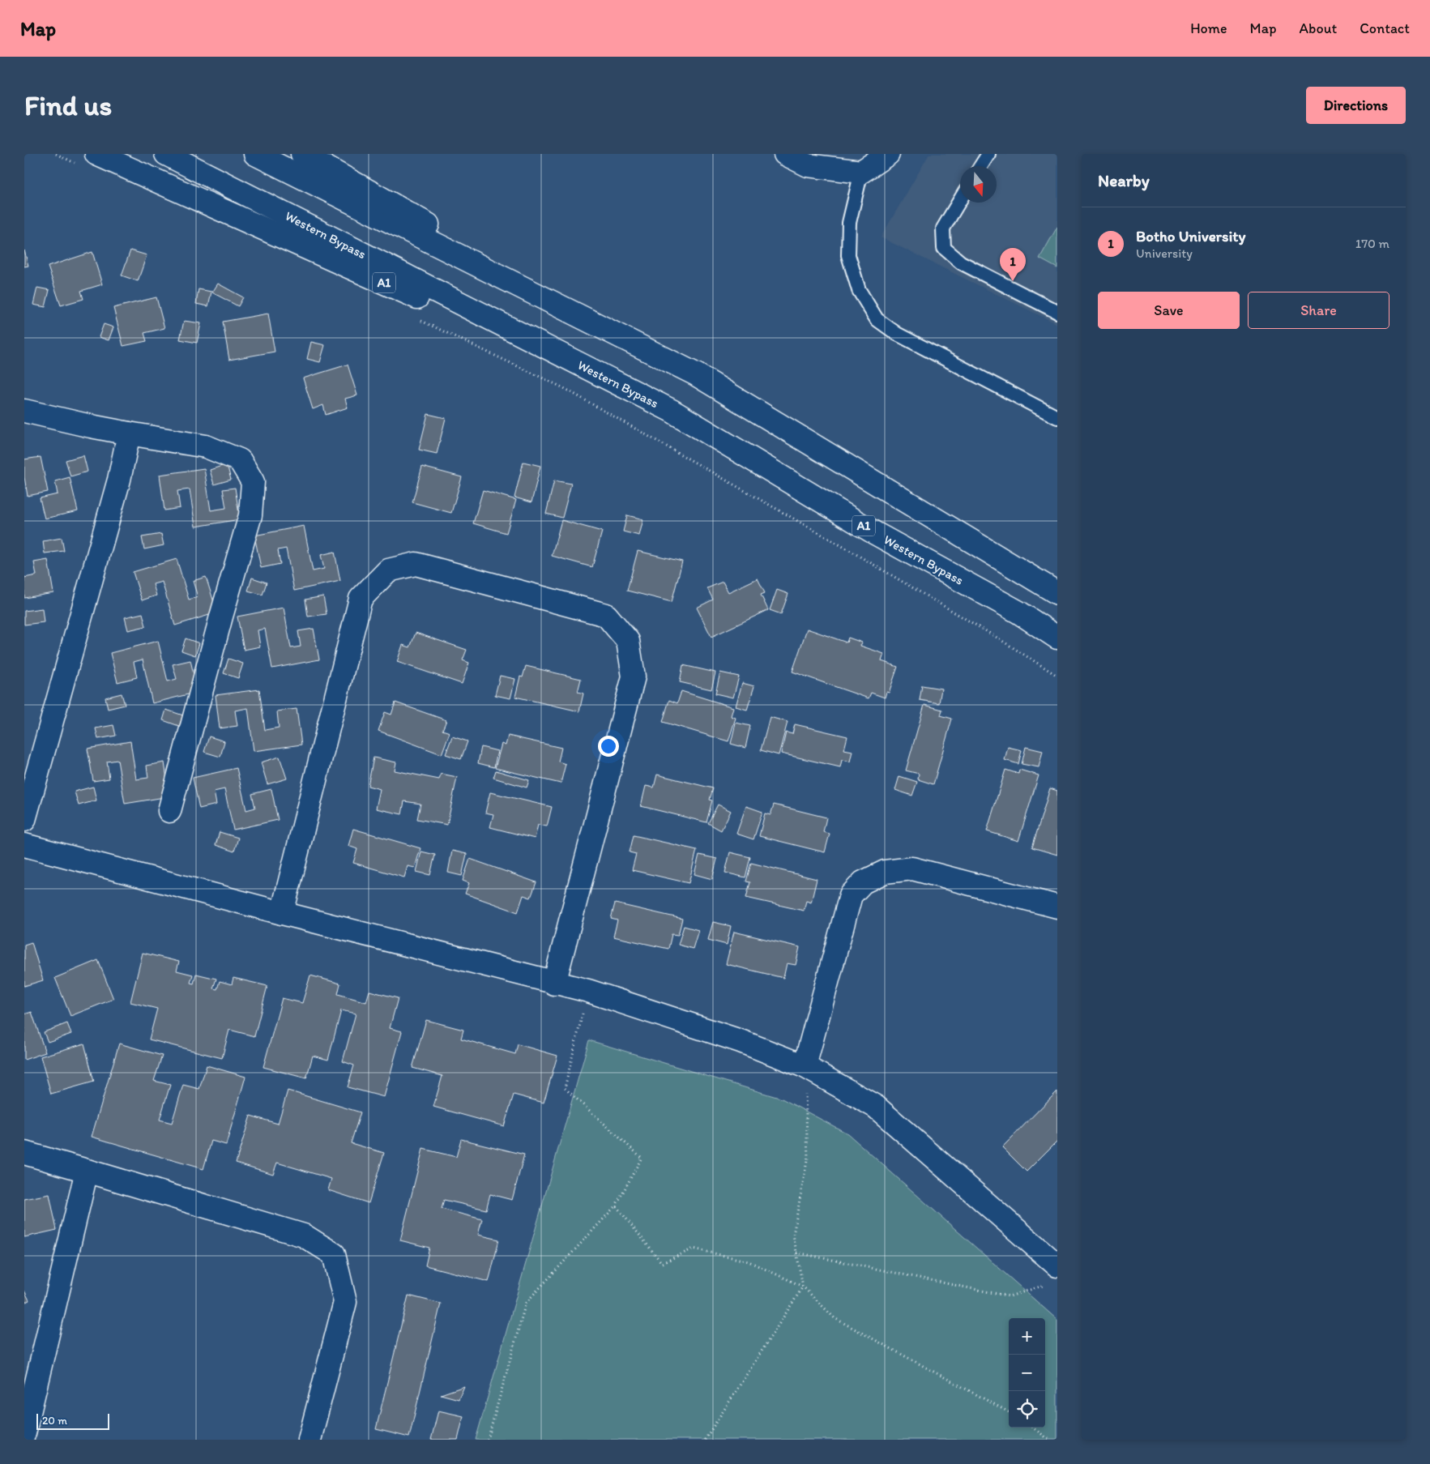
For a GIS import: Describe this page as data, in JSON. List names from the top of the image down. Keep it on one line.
{"streets":{"main road":["Western Bypass","A1"]},"crossings":[["Western Bypass","A1"]],"scale_bar":"20 m","north":"bottom","page":{"header":"Map","nav":["Home","Map","About","Contact"],"buttons":["Directions",["Save","Share"]],"title":"Find us","heading":"Nearby","list":[{"mark":"1","name":"Botho University","note":"University","value":"170 m"}],"pins":"1","map_buttons":["+","−"],"scale":"20 m"}}
